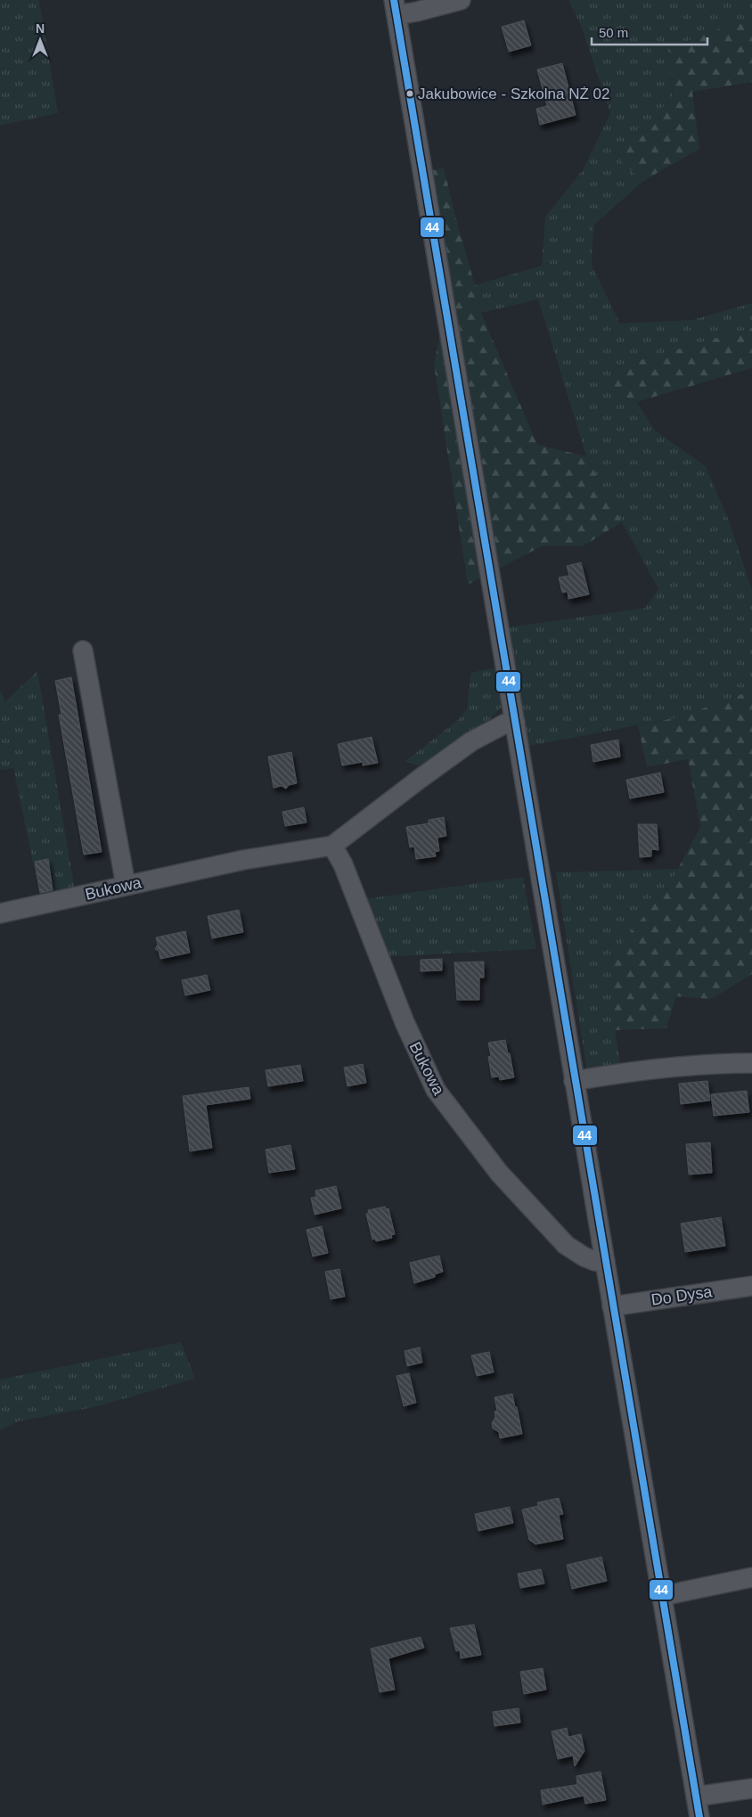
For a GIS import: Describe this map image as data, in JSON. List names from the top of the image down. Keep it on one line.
{"streets":{"street":["Bukowa","Do Dysa"]},"places":["Jakubowice - Szkolna NŻ 02"],"lines":["transit line 44"],"scale_bar":"50 m","north":"top"}
